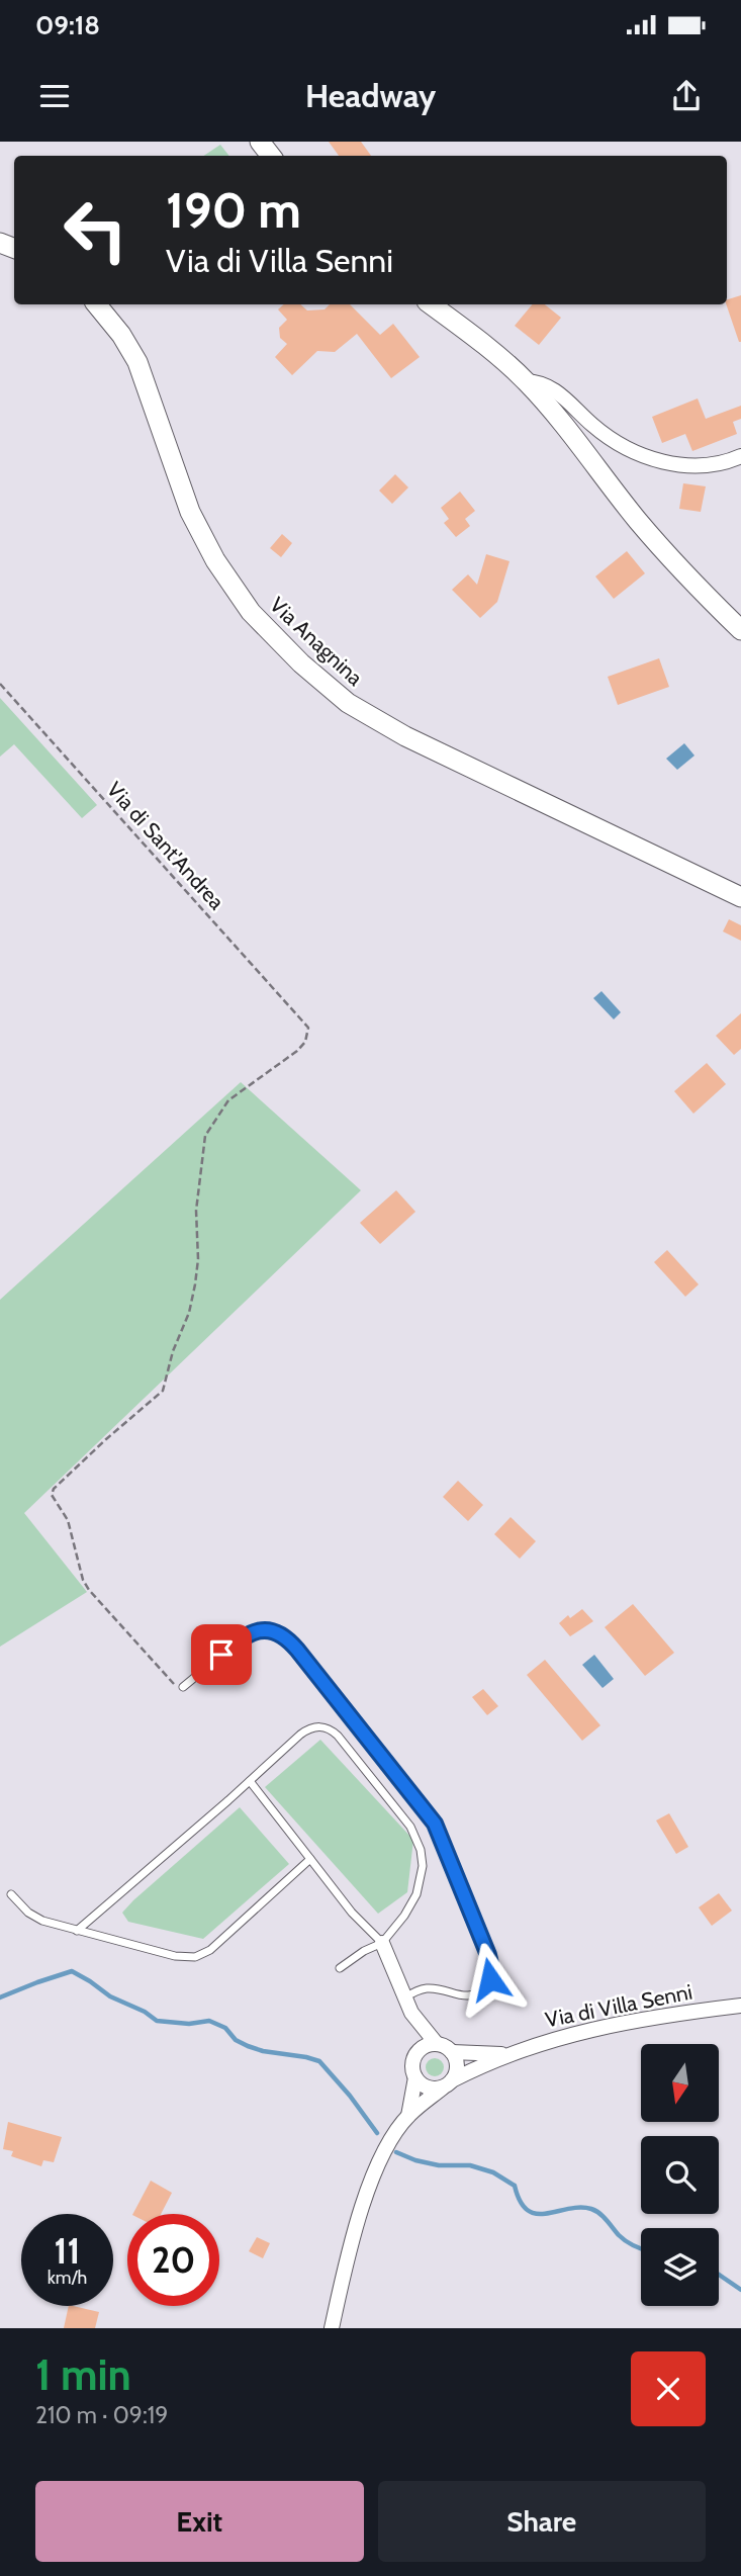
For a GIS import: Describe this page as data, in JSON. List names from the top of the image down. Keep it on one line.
{"streets":{"main road":["Via Anagnina"],"street":["Via di Villa Senni"],"path":["Via di Sant'Andrea"]},"north":"bottom","page":{"status":"09:18","header":"Headway","turn":["190 m","Via di Villa Senni"],"speed":"11 km/h","limit":"20","heading":["1 min","210 m · 09:19"],"buttons":["Exit","Share"]}}
